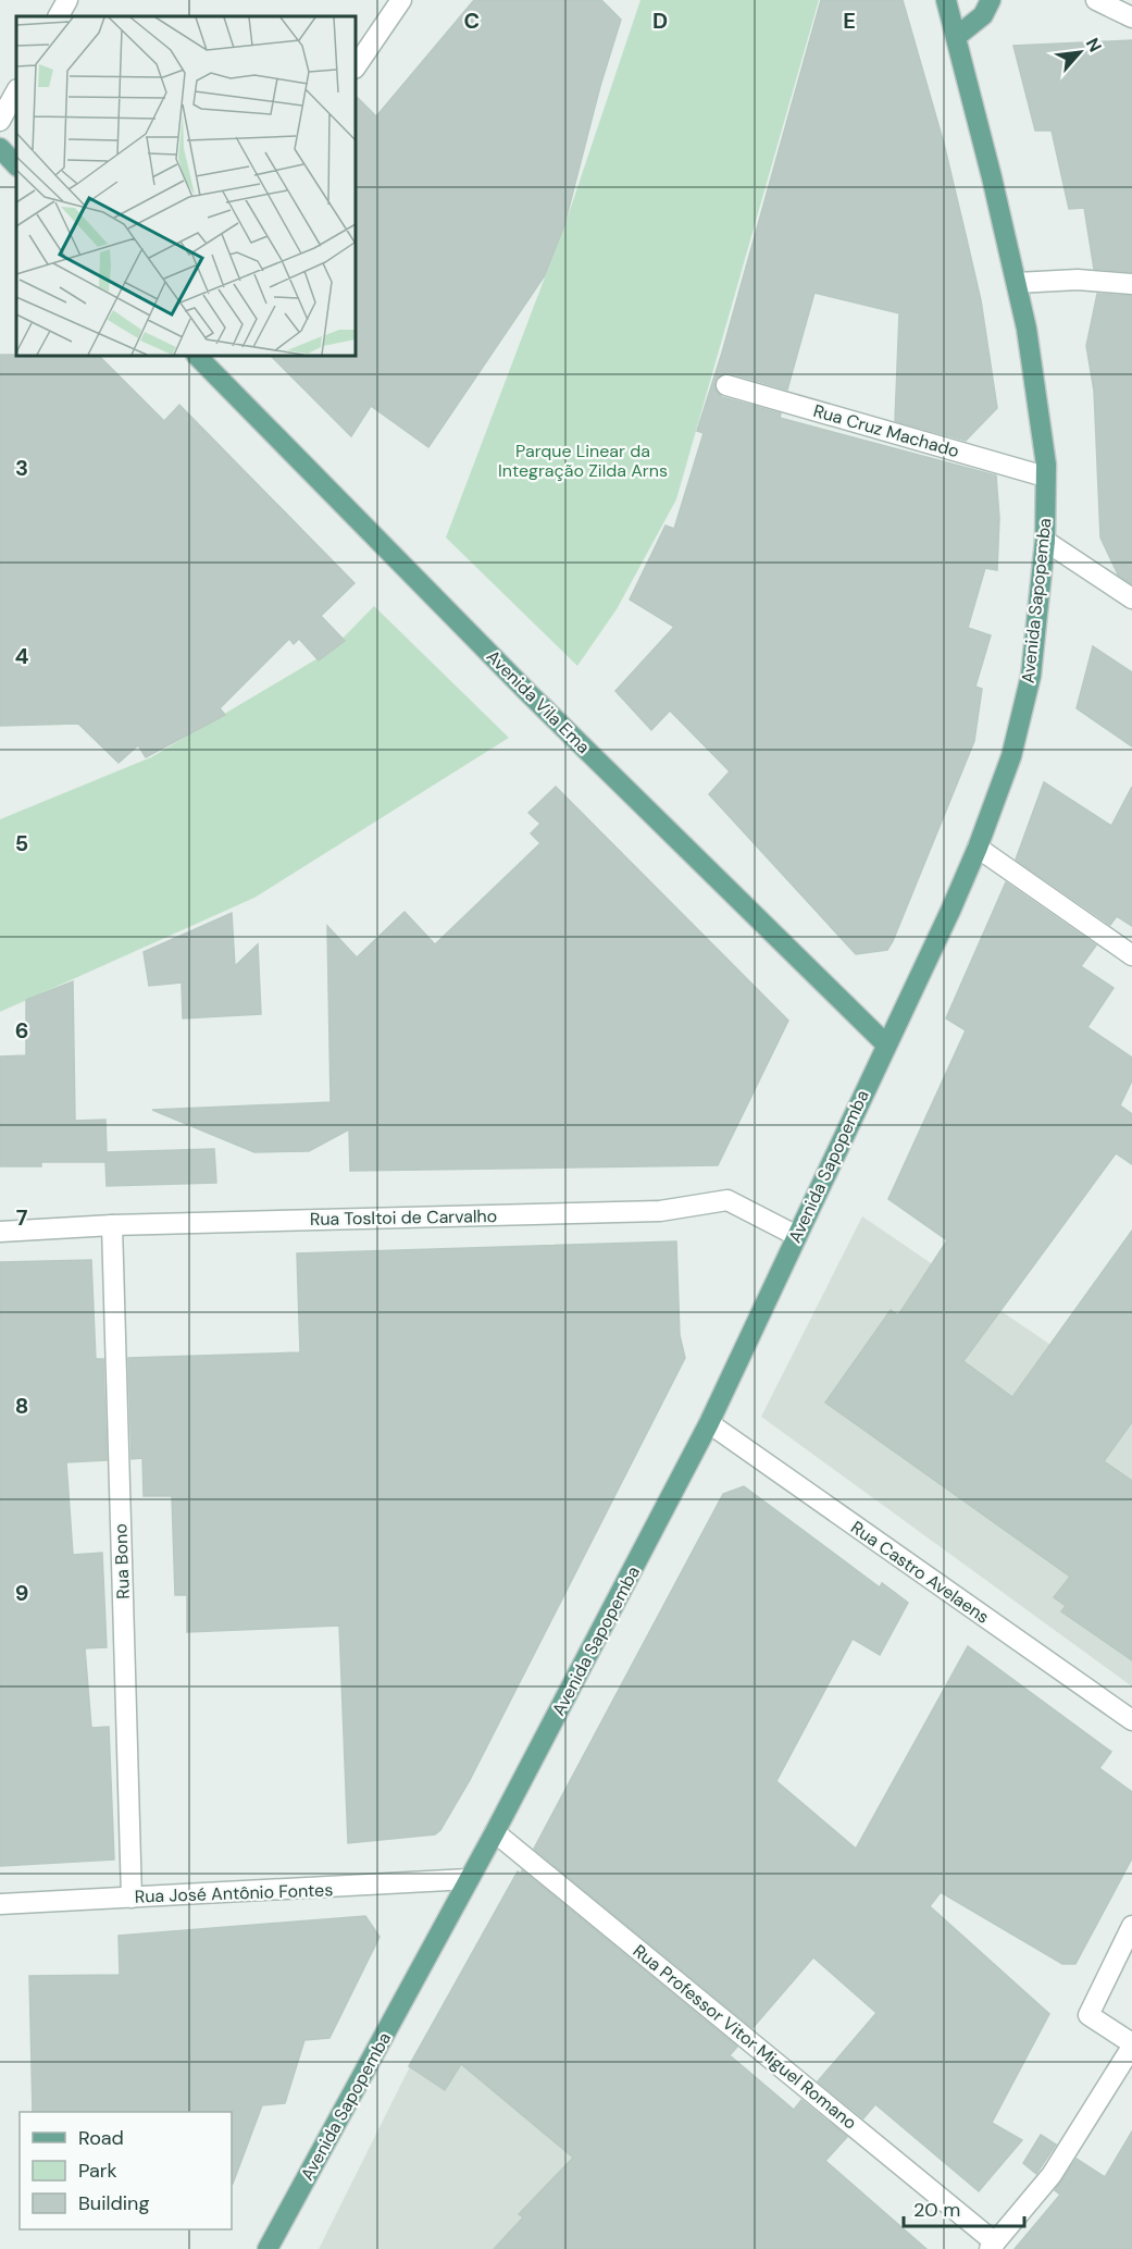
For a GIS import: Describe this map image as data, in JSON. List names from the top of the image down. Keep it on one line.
{"streets":{"main road":["Avenida Sapopemba","Avenida Vila Ema"],"street":["Rua Cruz Machado","Rua Tosltoi de Carvalho","Rua Bono","Rua Castro Avelaens","Rua José Antônio Fontes","Rua Professor Vitor Miguel Romano"]},"crossings":[["Rua Cruz Machado","Avenida Sapopemba"],["Avenida Sapopemba","Avenida Vila Ema"],["Avenida Sapopemba","Rua Tosltoi de Carvalho"],["Avenida Sapopemba","Rua Castro Avelaens"],["Avenida Sapopemba","Rua José Antônio Fontes"],["Avenida Sapopemba","Rua Professor Vitor Miguel Romano"],["Rua Tosltoi de Carvalho","Rua Bono"],["Rua Bono","Rua José Antônio Fontes"]],"parks":["Parque Linear da Integração Zilda Arns"],"legend":["Road","Park","Building"],"scale_bar":"20 m","north":"top right","grid":{"columns":["C","D","E"],"rows":["3","4","5","6","7","8","9"]}}
